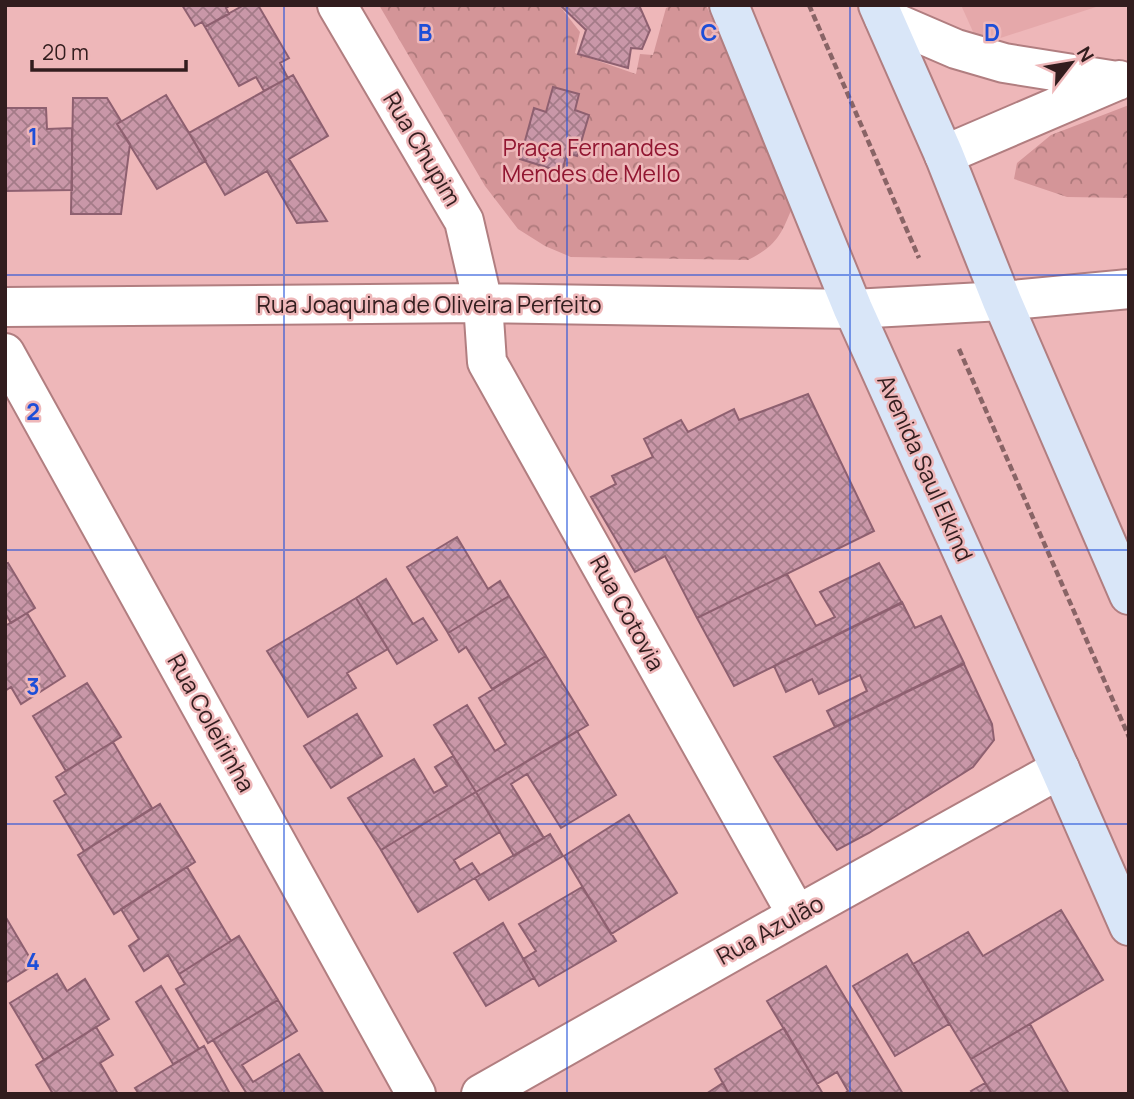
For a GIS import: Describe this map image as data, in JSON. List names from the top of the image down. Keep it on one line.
{"streets":{"main road":["Avenida Saul Elkind"],"street":["Rua Chupim","Rua Joaquina de Oliveira Perfeito","Rua Cotovia","Rua Coleirinha","Rua Azulão"]},"crossings":[["Rua Chupim","Rua Joaquina de Oliveira Perfeito"],["Rua Chupim","Rua Cotovia"],["Rua Joaquina de Oliveira Perfeito","Avenida Saul Elkind"],["Rua Joaquina de Oliveira Perfeito","Rua Cotovia"],["Avenida Saul Elkind","Rua Azulão"],["Rua Cotovia","Rua Azulão"]],"parks":["Praça Fernandes Mendes de Mello"],"scale_bar":"20 m","north":"top right","grid":{"columns":["B","C","D"],"rows":["1","2","3","4"]}}
